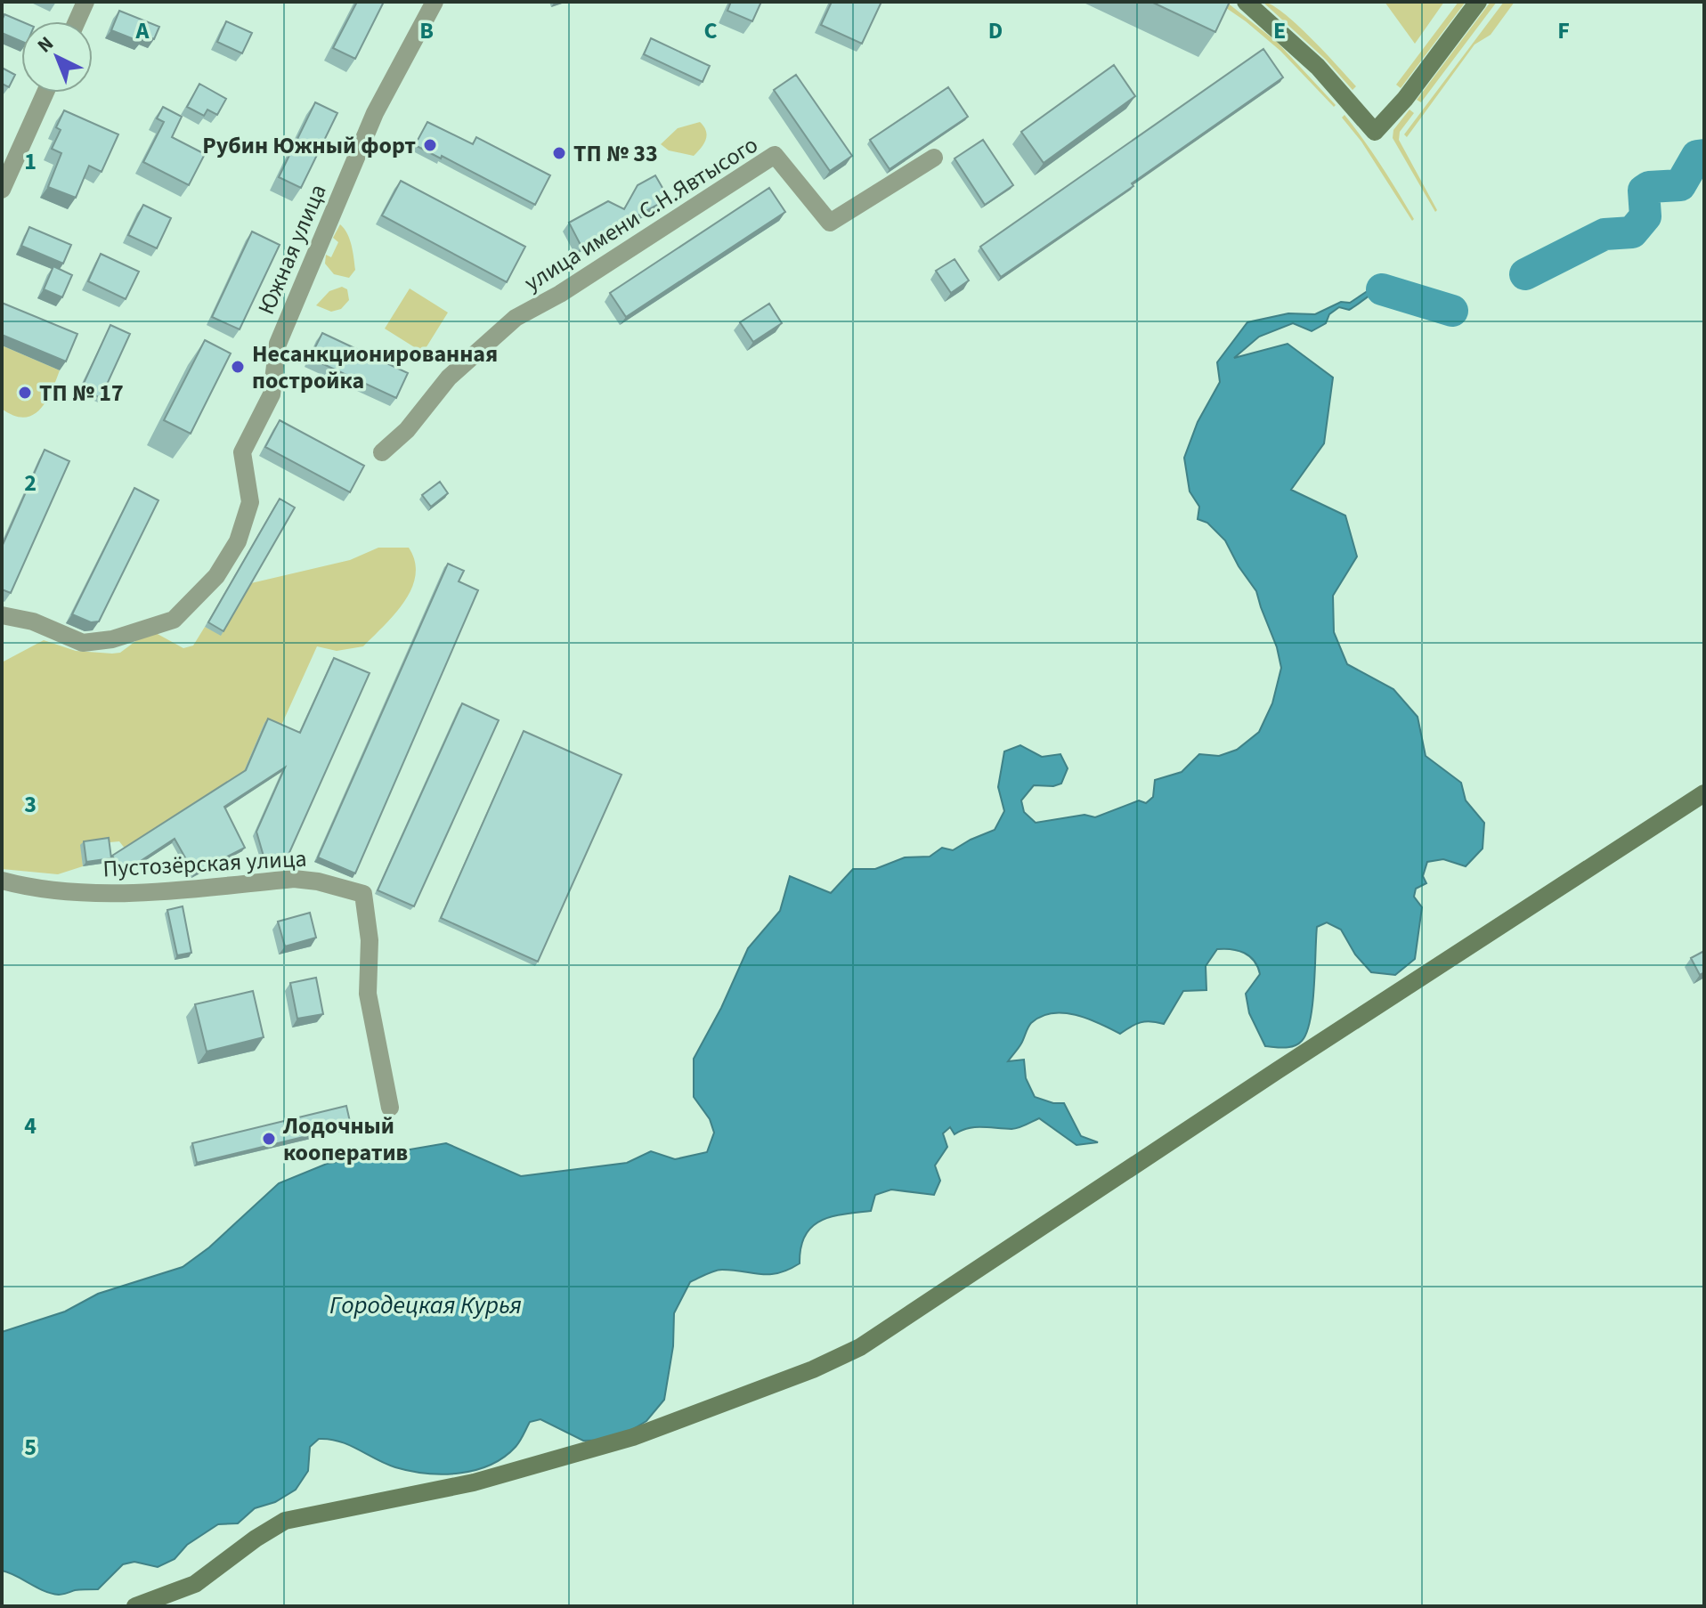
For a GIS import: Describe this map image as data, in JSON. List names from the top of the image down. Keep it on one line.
{"streets":{"street":["улица имени С.Н.Явтысого","Южная улица","Пустозёрская улица"]},"water":["Городецкая Курья"],"places":["Рубин Южный форт","ТП № 33","Несанкционированная постройка","ТП № 17","Лодочный кооператив"],"north":"top left","grid":{"columns":["A","B","C","D","E","F"],"rows":["1","2","3","4","5"]}}
